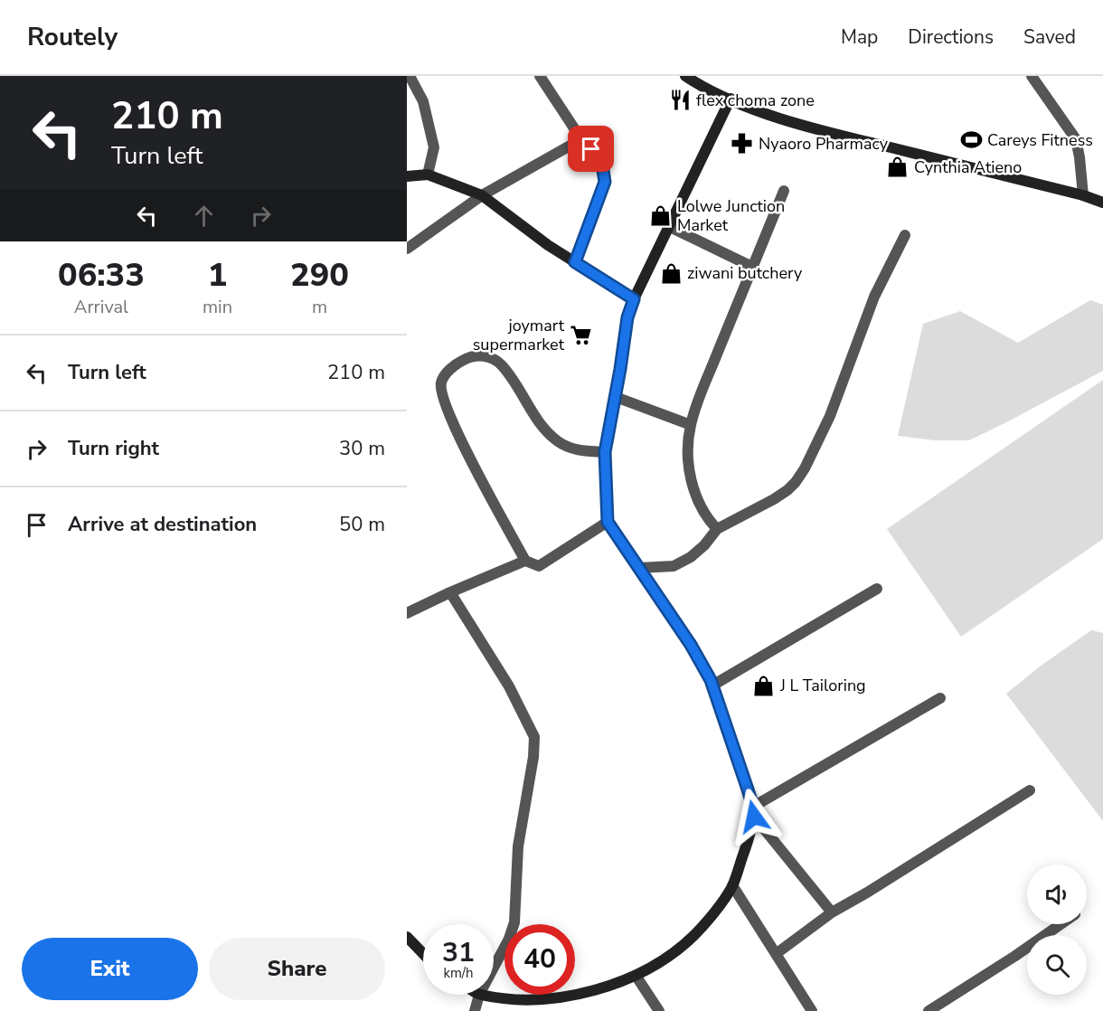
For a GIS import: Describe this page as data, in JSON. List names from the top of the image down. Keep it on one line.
{"places":{"restaurant":["flex choma zone"],"sports":["Careys Fitness"],"pharmacy":["Nyaoro Pharmacy"],"shop":["Cynthia Atieno","Lolwe Junction Market","ziwani butchery","J L Tailoring"],"supermarket":["joymart supermarket"]},"page":{"header":"Routely","nav":["Map","Directions","Saved"],"turn":["210 m","Turn left"],"eta":["06:33","Arrival","1","min","290","m"],"list":[{"name":"Turn left","value":"210 m"},{"name":"Turn right","value":"30 m"},{"name":"Arrive at destination","value":"50 m"}],"speed":"31 km/h","limit":"40","buttons":["Exit","Share"]}}
